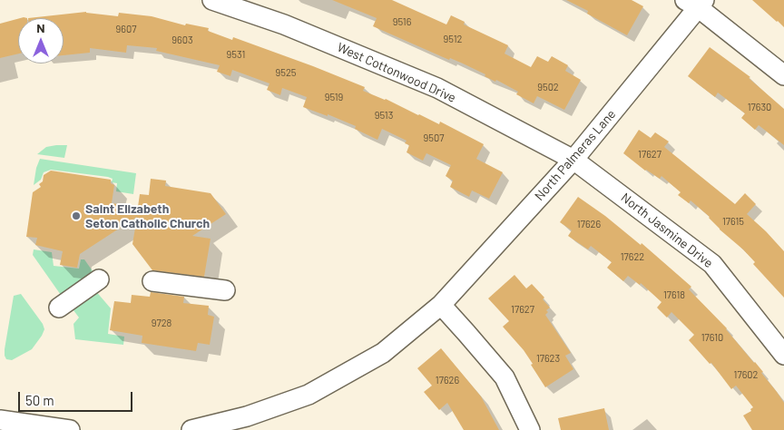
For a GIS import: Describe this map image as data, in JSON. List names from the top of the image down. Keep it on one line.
{"streets":{"street":["West Cottonwood Drive","North Palmeras Lane","North Jasmine Drive"]},"crossings":[["West Cottonwood Drive","North Palmeras Lane"],["West Cottonwood Drive","North Jasmine Drive"],["North Palmeras Lane","North Jasmine Drive"]],"places":["Saint Elizabeth Seton Catholic Church"],"house_numbers":["9516","9607","9512","9603","9531","9525","9502","9519","17630","9513","9507","17627","17615","17626","17622","17618","17627","9728","17610","17623","17602","17626"],"scale_bar":"50 m","north":"top"}
